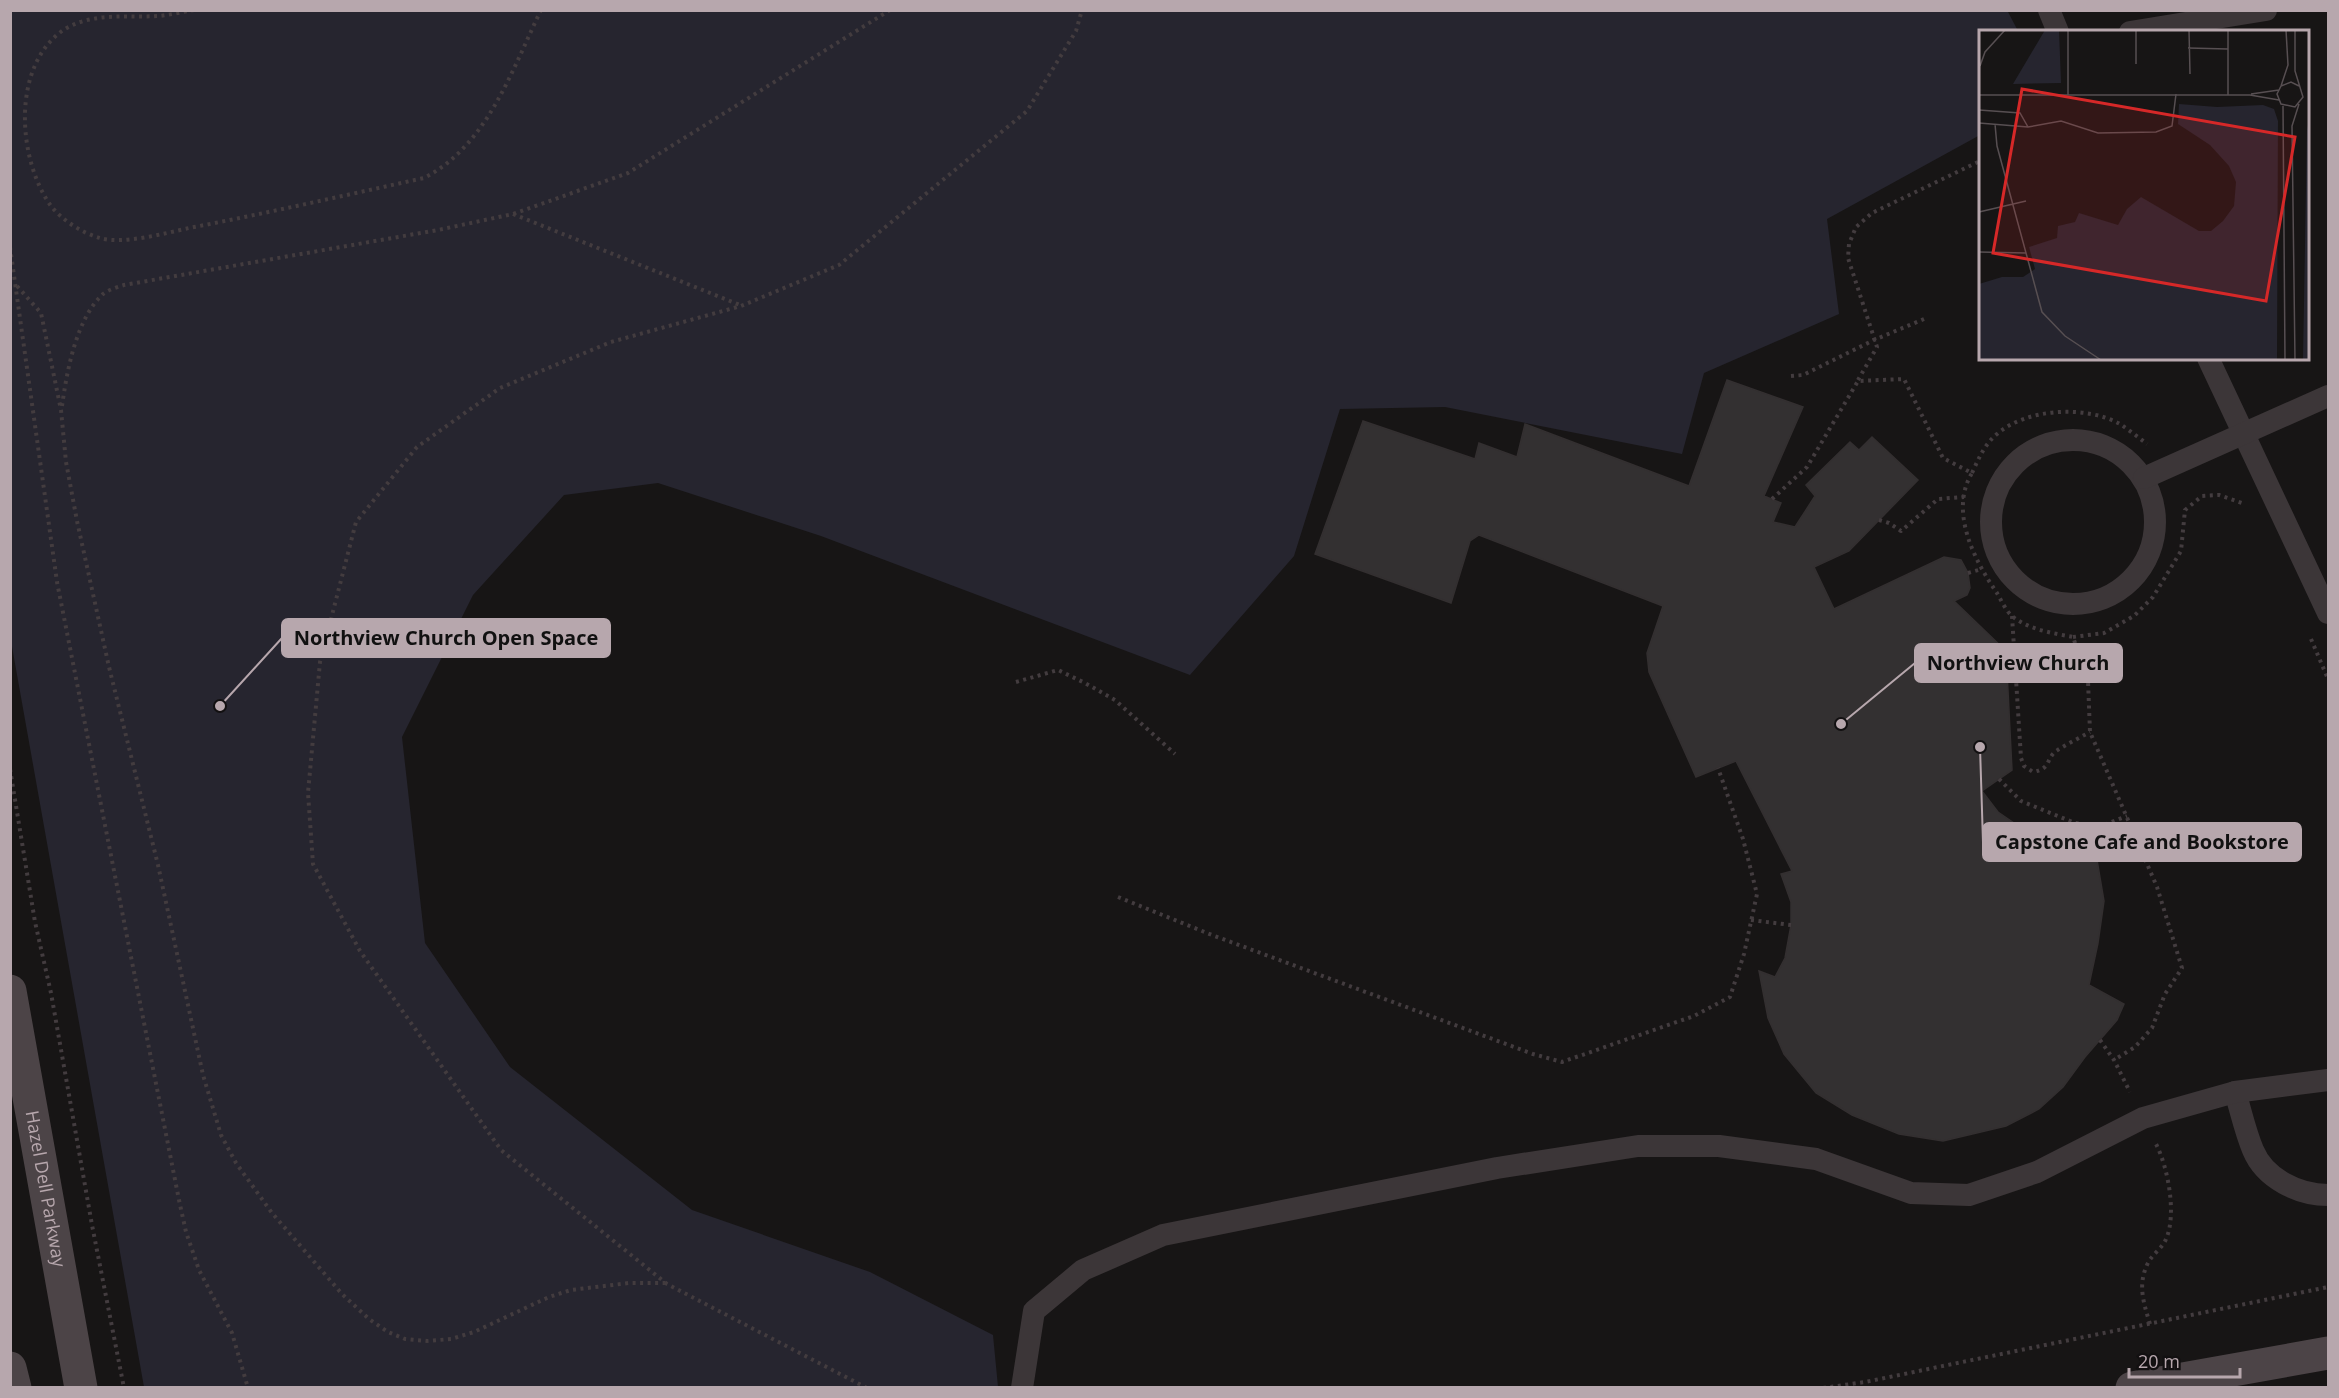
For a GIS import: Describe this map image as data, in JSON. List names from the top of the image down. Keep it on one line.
{"streets":{"main road":["Hazel Dell Parkway"]},"places":["Northview Church Open Space","Northview Church","Capstone Cafe and Bookstore"],"scale_bar":"20 m"}
